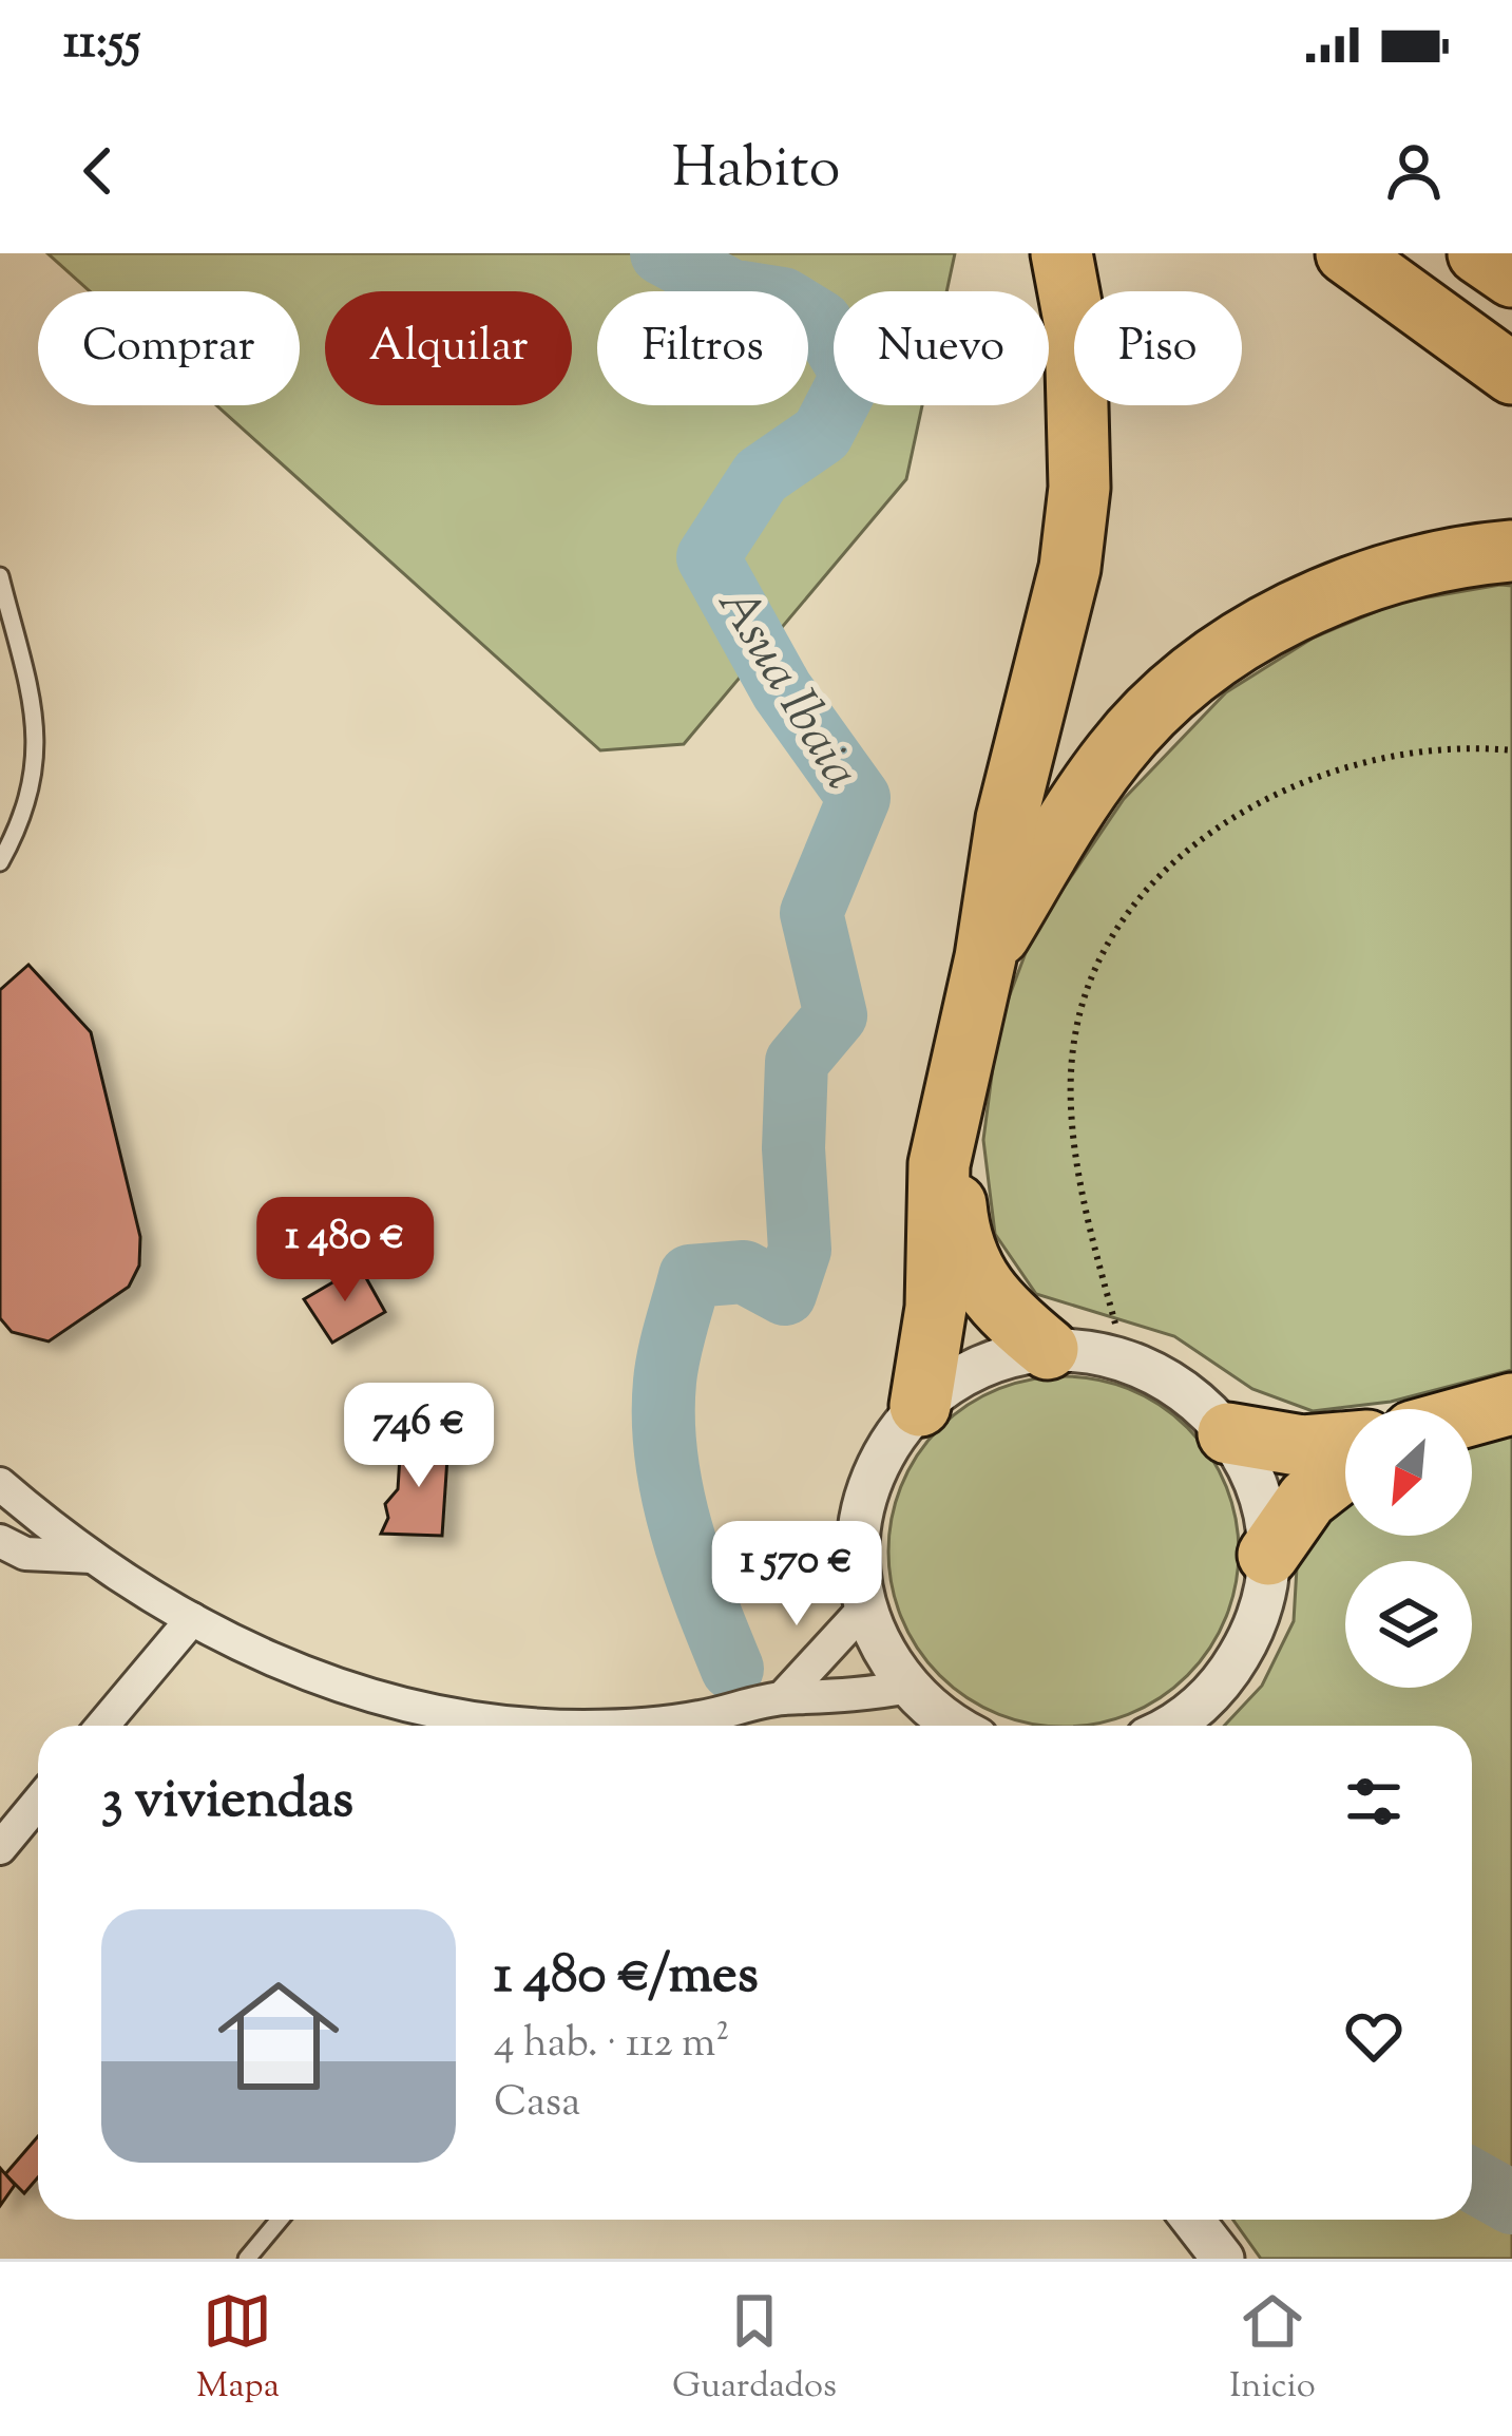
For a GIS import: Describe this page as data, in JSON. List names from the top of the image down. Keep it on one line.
{"water":["Asua Ibaia"],"north":"bottom left","page":{"status":"11:55","header":"Habito","chip":["Comprar","Alquilar","Filtros","Nuevo","Piso"],"price":["1 480 €","746 €","1 570 €"],"heading":"3 viviendas","list":[{"name":"1 480 €/mes","note":"4 hab. · 112 m² · Casa"}],"tabs":["Mapa","Guardados","Inicio"]}}
